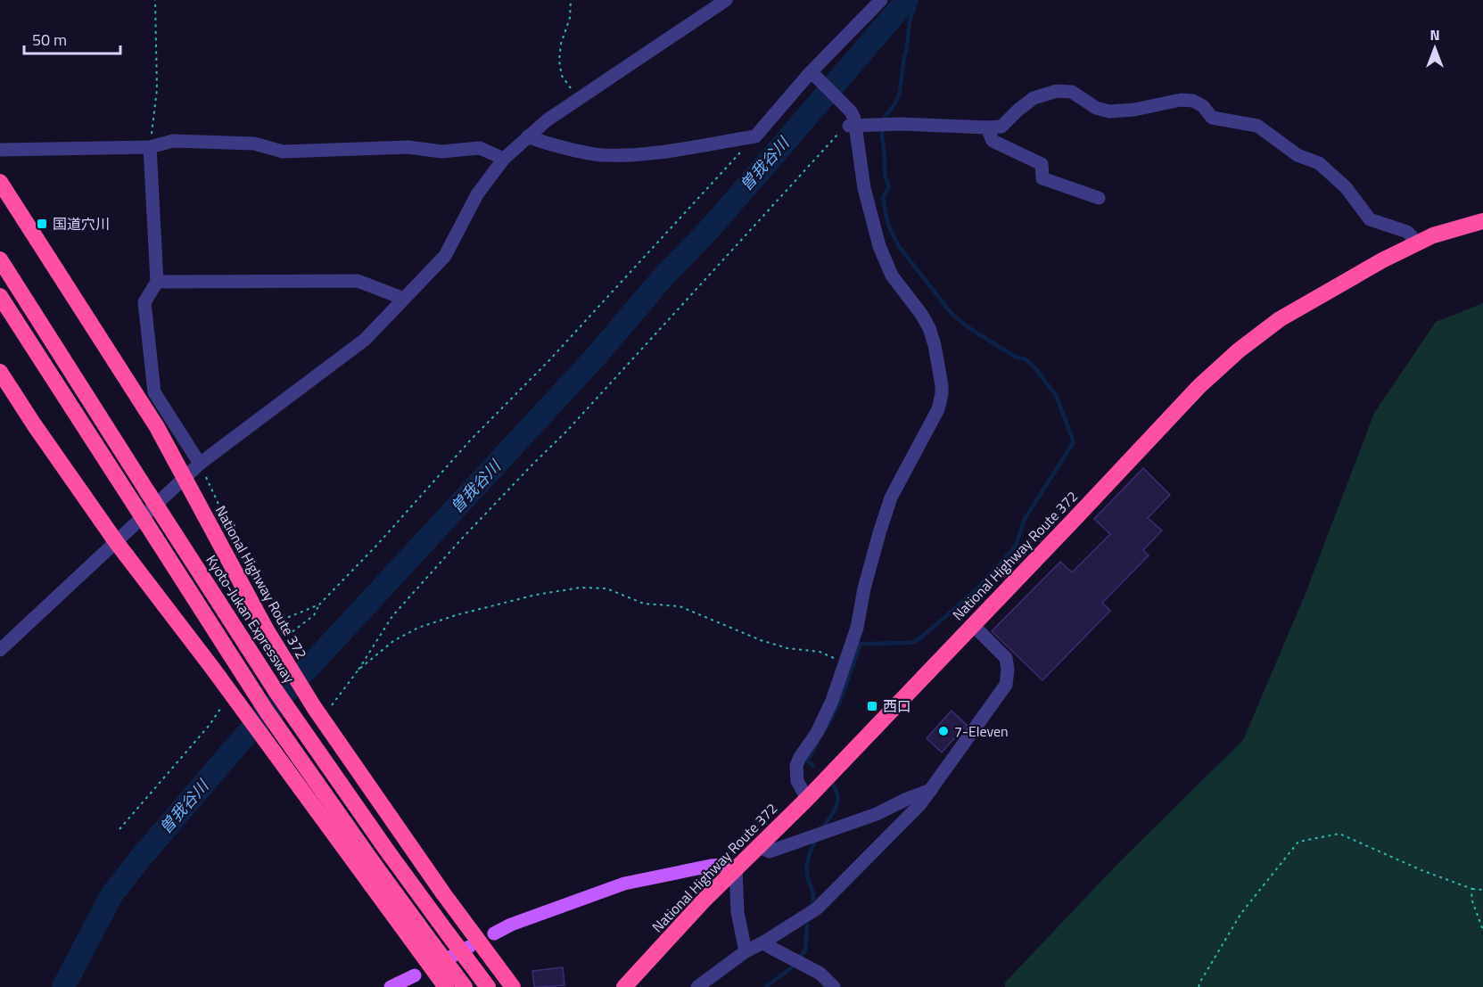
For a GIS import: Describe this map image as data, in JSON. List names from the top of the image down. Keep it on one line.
{"streets":{"highway":["National Highway Route 372","Kyoto-Jukan Expressway"]},"water":["曽我谷川"],"places":{"transit":["国道穴川","西口"],"other":["7-Eleven"]},"scale_bar":"50 m","north":"top"}
